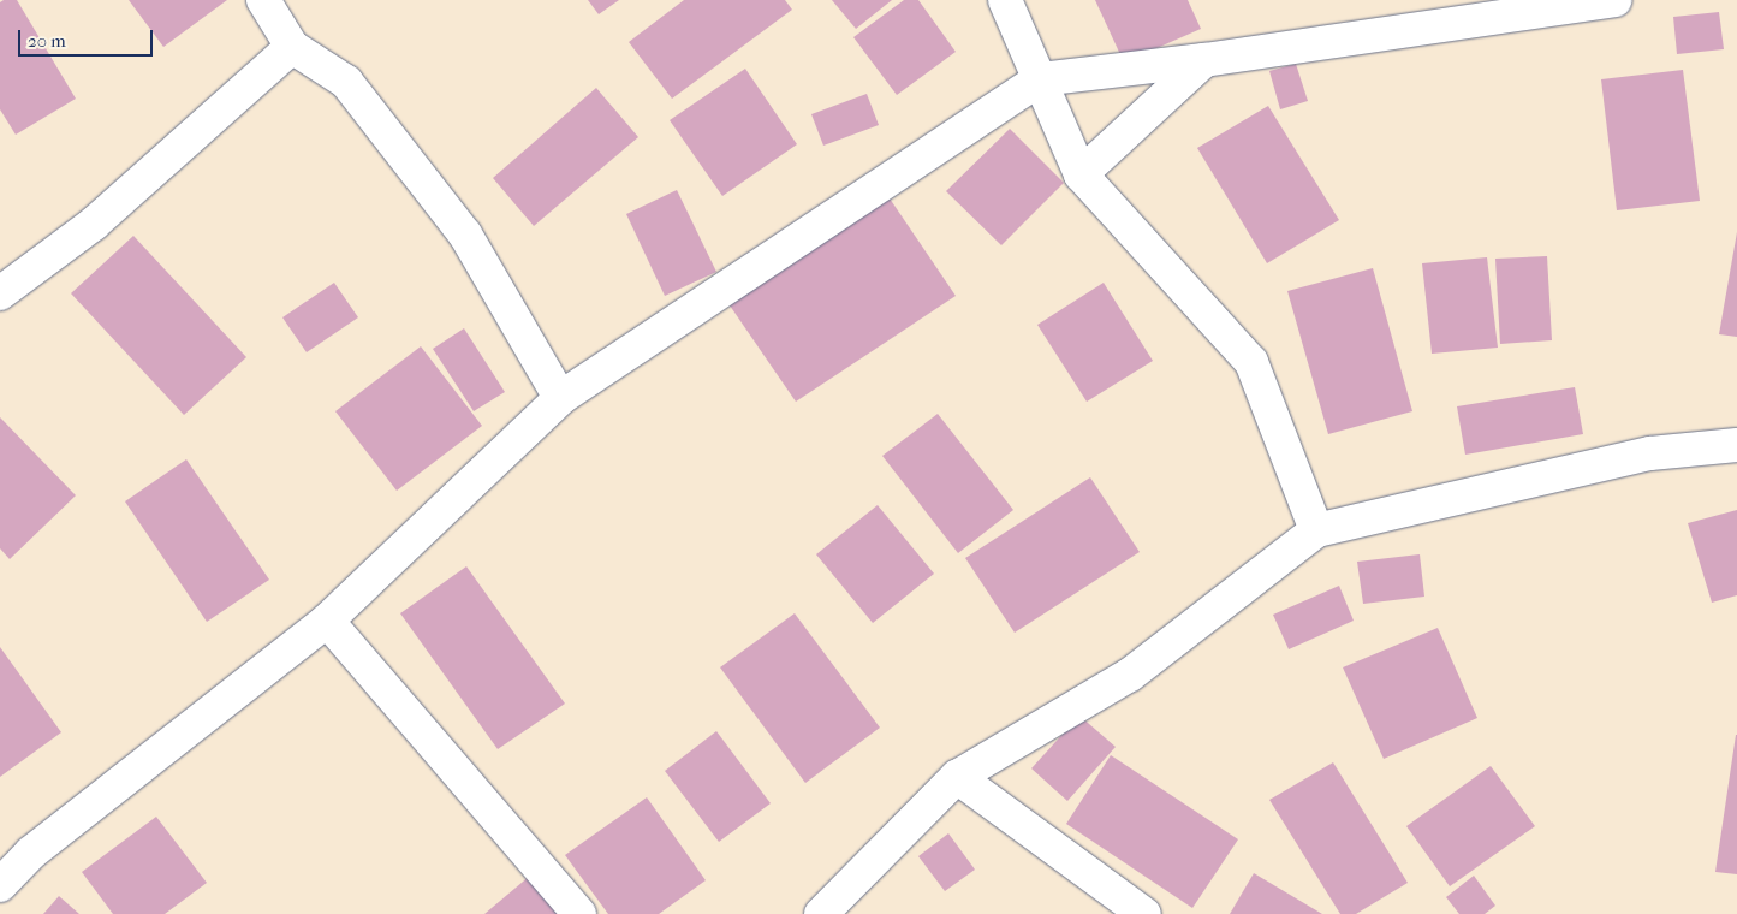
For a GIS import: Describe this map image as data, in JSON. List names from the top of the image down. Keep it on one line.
{"scale_bar":"20 m"}
